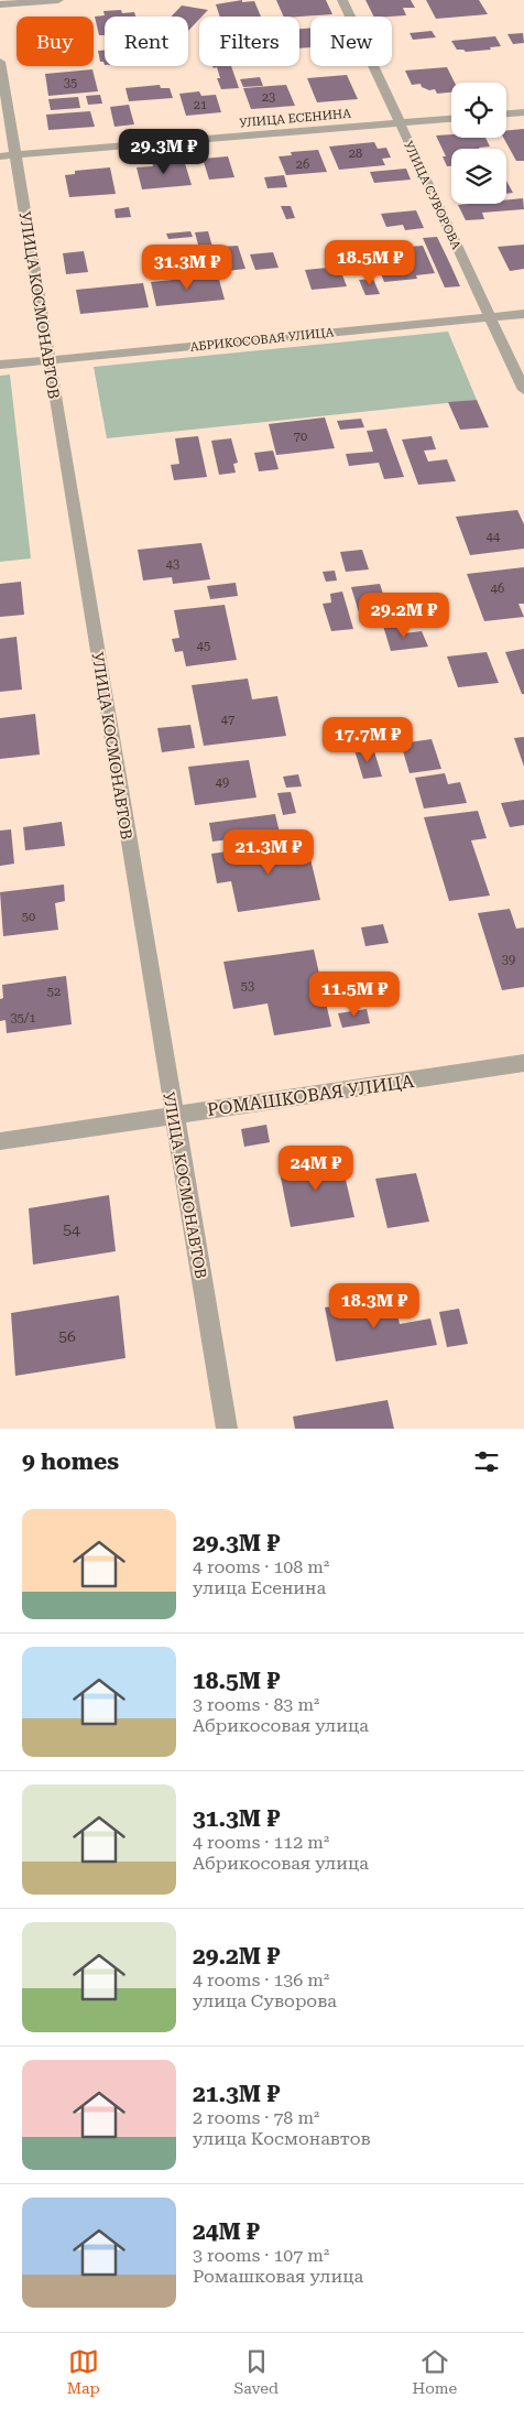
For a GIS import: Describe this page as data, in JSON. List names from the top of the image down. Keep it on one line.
{"streets":{"street":["УЛИЦА ЕСЕНИНА","УЛИЦА СУВОРОВА","УЛИЦА КОСМОНАВТОВ","АБРИКОСОВАЯ УЛИЦА","РОМАШКОВАЯ УЛИЦА"]},"crossings":[["УЛИЦА ЕСЕНИНА","УЛИЦА СУВОРОВА"],["УЛИЦА ЕСЕНИНА","УЛИЦА КОСМОНАВТОВ"],["УЛИЦА СУВОРОВА","АБРИКОСОВАЯ УЛИЦА"],["УЛИЦА КОСМОНАВТОВ","АБРИКОСОВАЯ УЛИЦА"],["УЛИЦА КОСМОНАВТОВ","РОМАШКОВАЯ УЛИЦА"]],"house_numbers":["35","23","21","28","26","70","44","43","46","45","47","49","50","39","53","52","35/1","54","56"],"page":{"chip":["Buy","Rent","Filters","New"],"price":["29.3M ₽","18.5M ₽","31.3M ₽","29.2M ₽","17.7M ₽","21.3M ₽","11.5M ₽","24M ₽","18.3M ₽"],"heading":"9 homes","list":[{"name":"29.3M ₽","note":"4 rooms · 108 m² · улица Есенина"},{"name":"18.5M ₽","note":"3 rooms · 83 m² · Абрикосовая улица"},{"name":"31.3M ₽","note":"4 rooms · 112 m² · Абрикосовая улица"},{"name":"29.2M ₽","note":"4 rooms · 136 m² · улица Суворова"},{"name":"21.3M ₽","note":"2 rooms · 78 m² · улица Космонавтов"},{"name":"24M ₽","note":"3 rooms · 107 m² · Ромашковая улица"}],"tabs":["Map","Saved","Home"]}}
